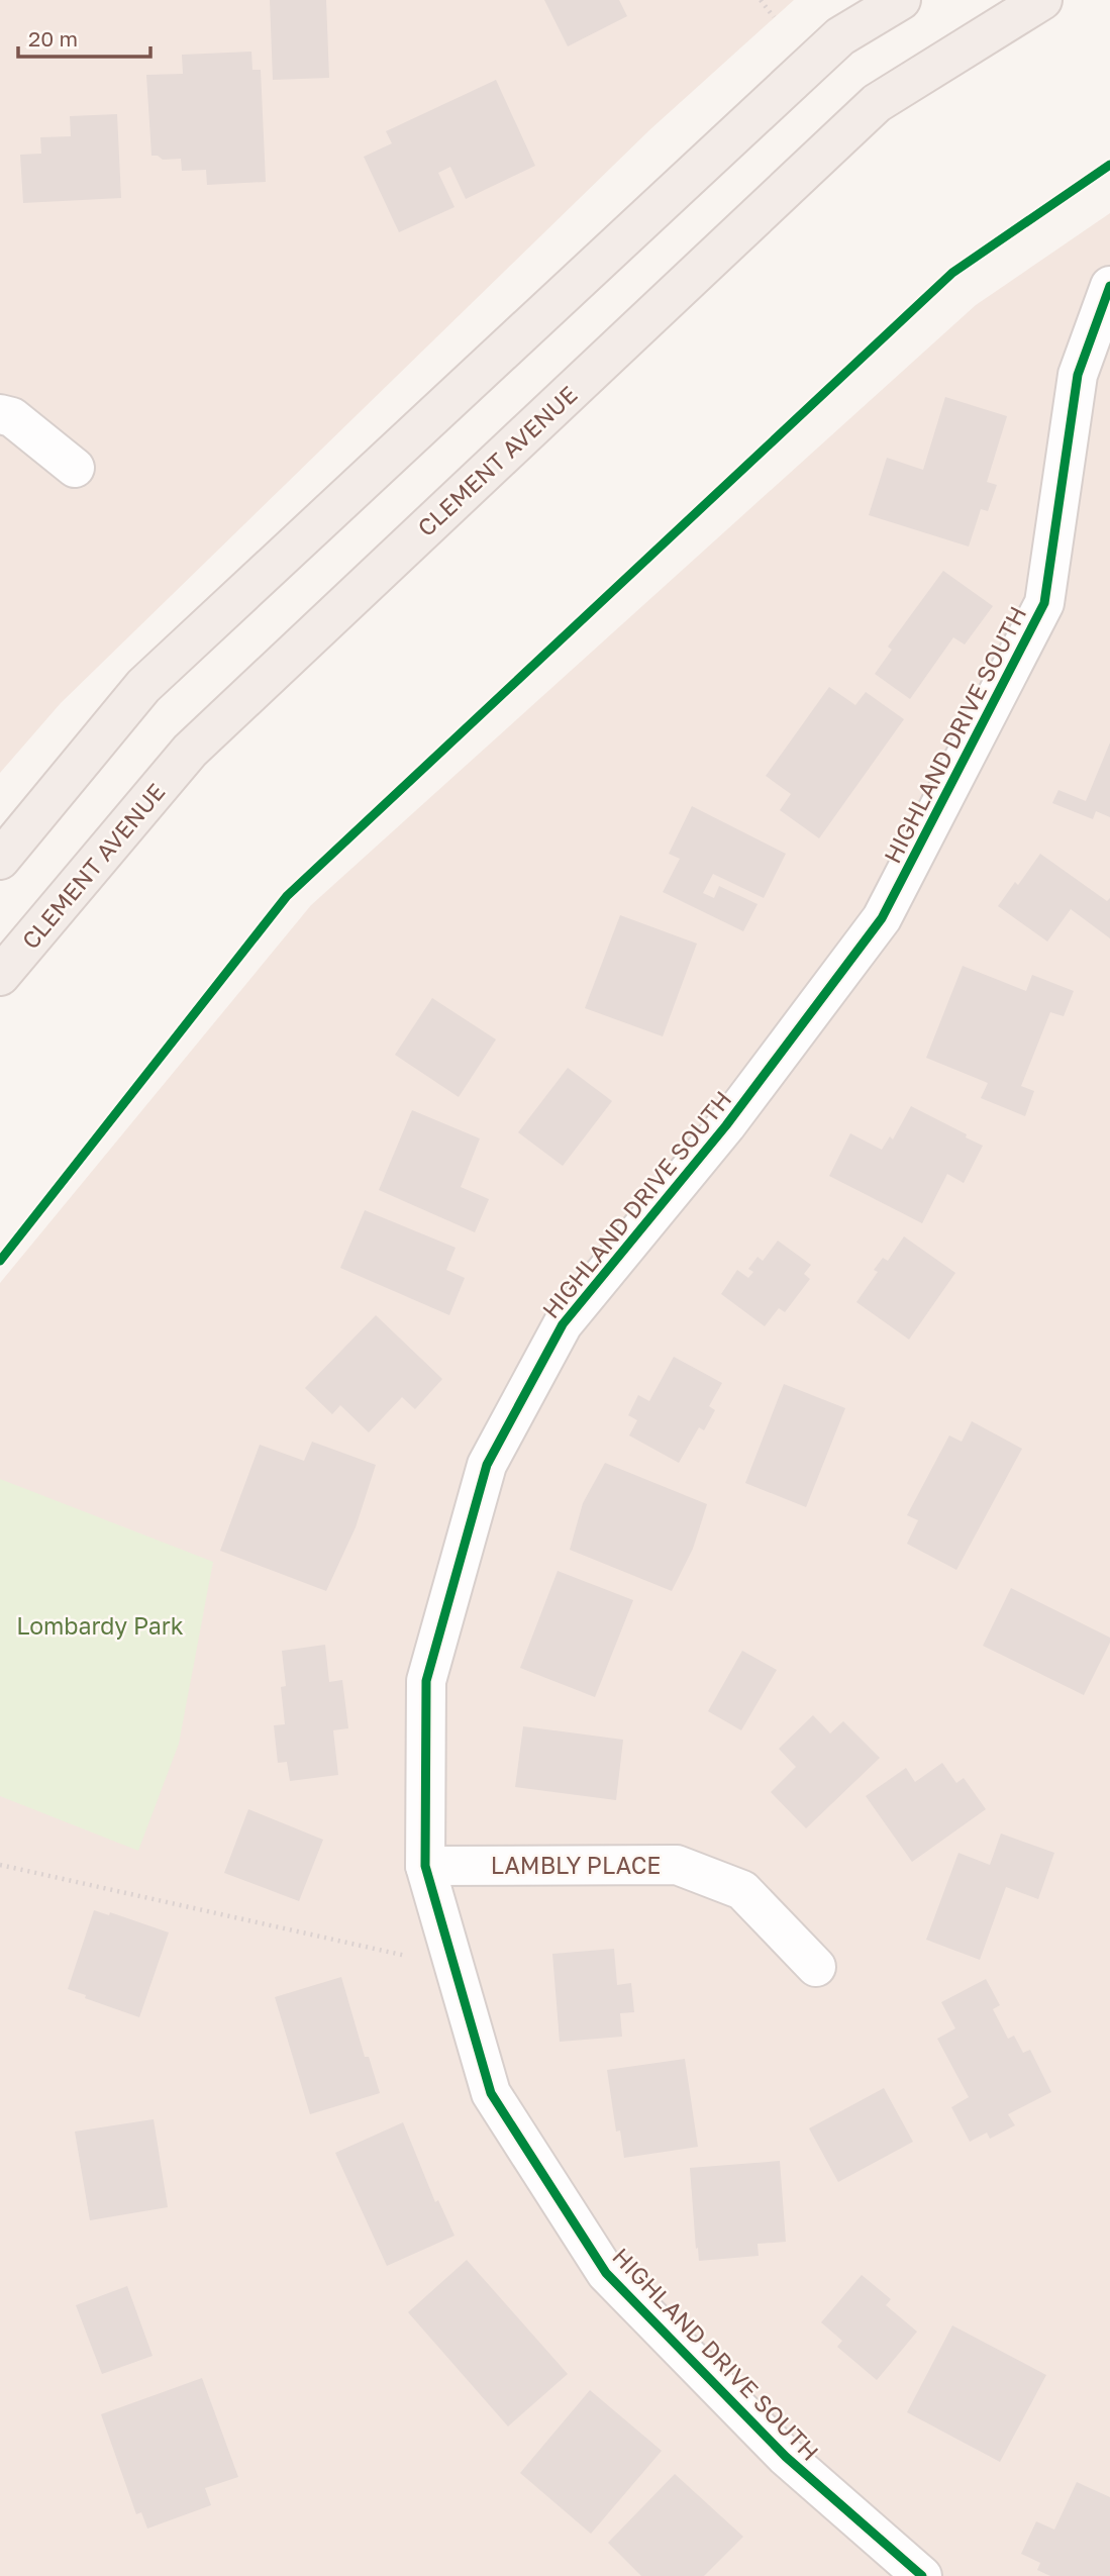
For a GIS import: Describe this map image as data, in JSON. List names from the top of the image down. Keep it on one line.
{"streets":{"main road":["CLEMENT AVENUE"],"street":["HIGHLAND DRIVE SOUTH","LAMBLY PLACE"]},"crossings":[["HIGHLAND DRIVE SOUTH","LAMBLY PLACE"]],"parks":["Lombardy Park"],"scale_bar":"20 m"}
